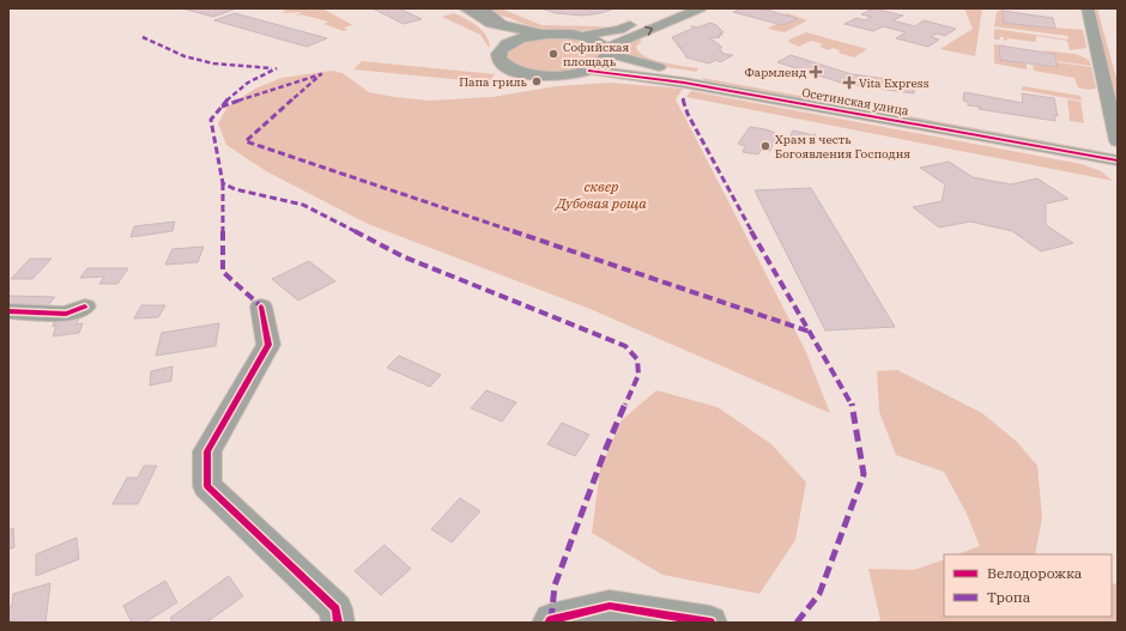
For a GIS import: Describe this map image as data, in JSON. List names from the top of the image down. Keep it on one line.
{"streets":{"street":["Осетинская улица"]},"parks":["сквер Дубовая роща"],"places":{"other":["Софийская площадь","Папа гриль","Храм в честь Богоявления Господня"],"health":["Фармленд","Vita Express"]},"legend":["Велодорожка","Тропа"]}
